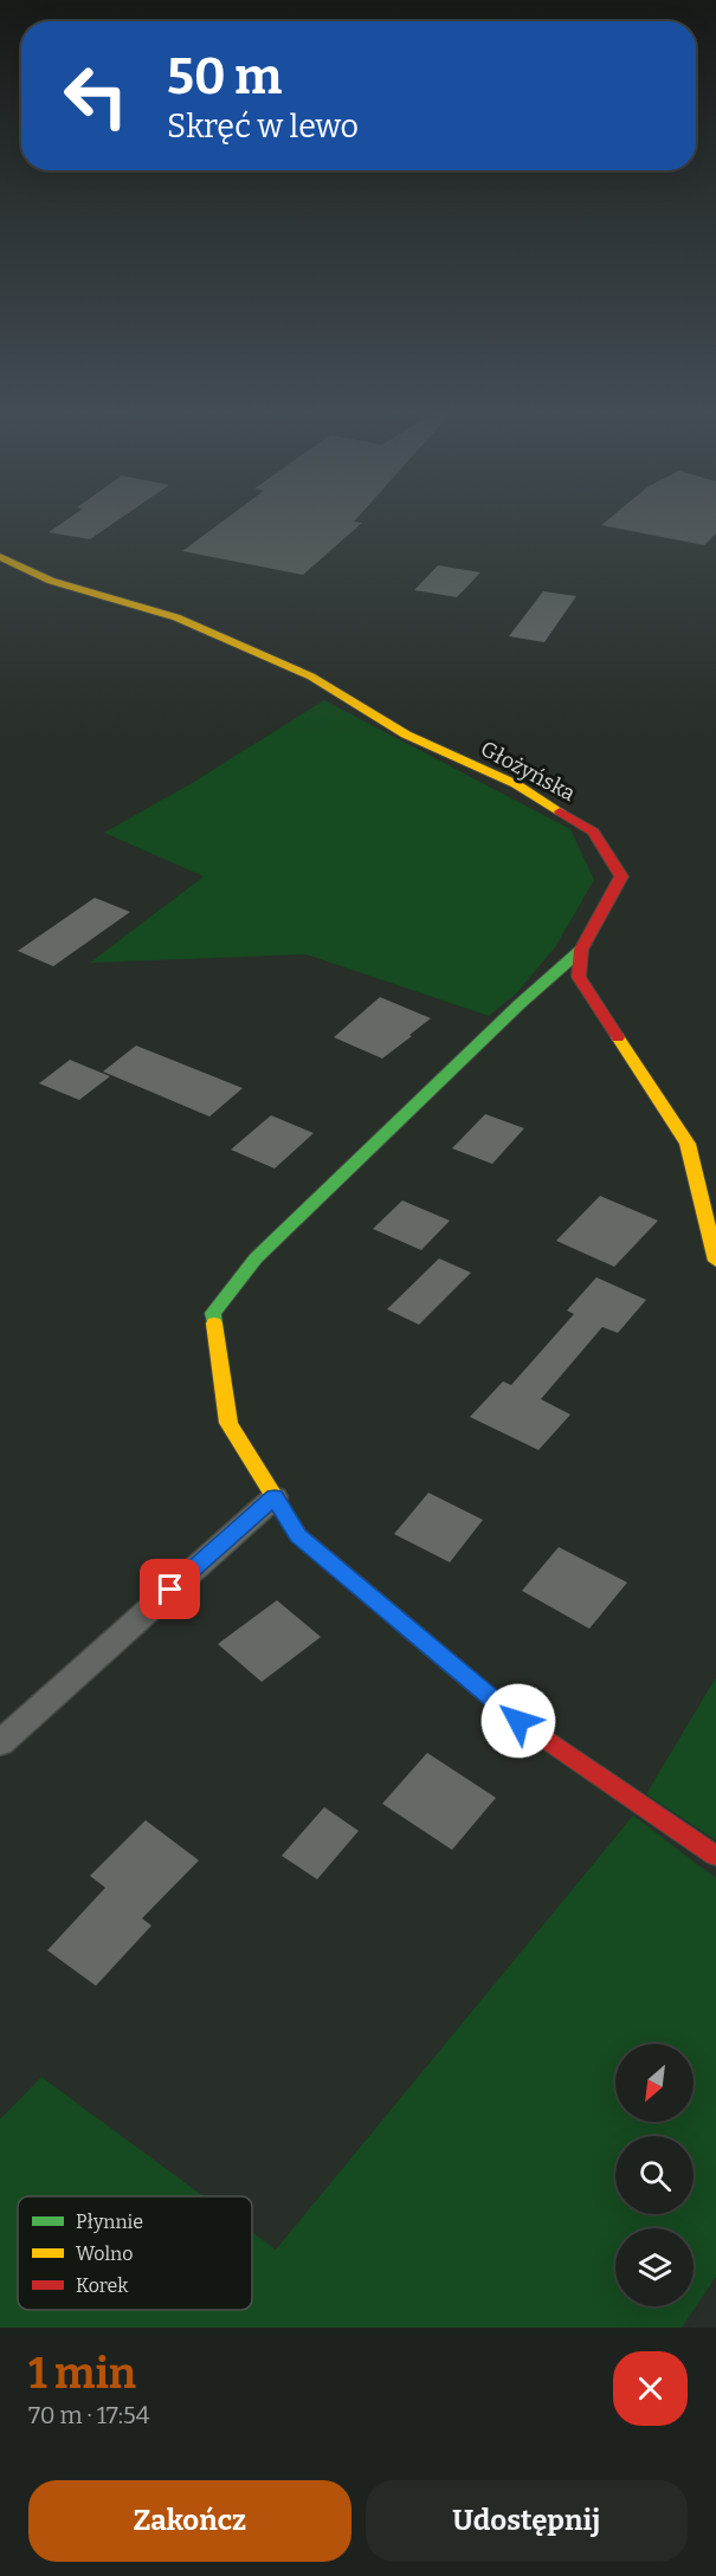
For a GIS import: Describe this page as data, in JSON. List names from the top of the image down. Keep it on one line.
{"streets":{"street":["Głożyńska"]},"legend":["Płynnie","Wolno","Korek"],"north":"bottom left","page":{"turn":["50 m","Skręć w lewo"],"heading":["1 min","70 m · 17:54"],"buttons":["Zakończ","Udostępnij"]}}
